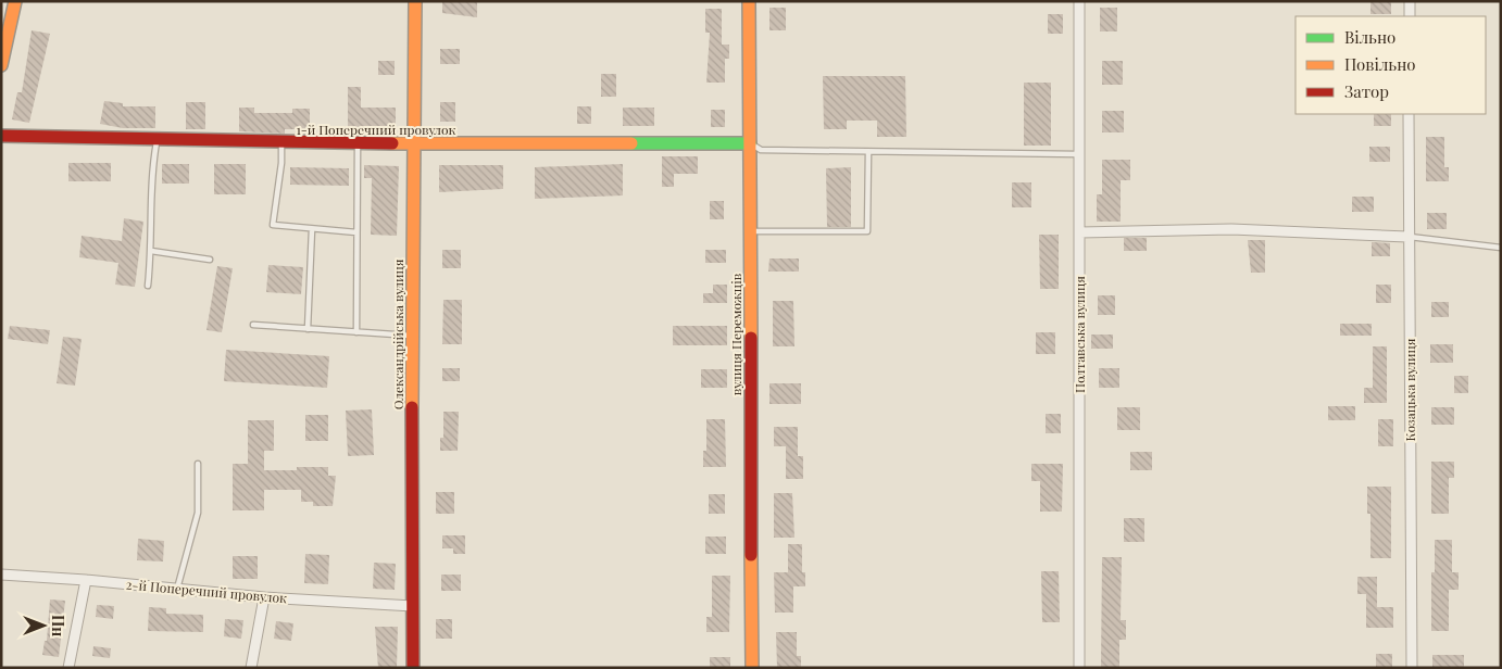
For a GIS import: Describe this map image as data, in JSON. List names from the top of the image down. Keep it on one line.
{"streets":{"street":["1-й Поперечний провулок","Олександрійська вулиця","вулиця Переможців","Полтавська вулиця","Козацька вулиця","2-й Поперечний провулок"]},"crossings":[["1-й Поперечний провулок","Олександрійська вулиця"],["1-й Поперечний провулок","вулиця Переможців"],["Олександрійська вулиця","2-й Поперечний провулок"]],"legend":["Вільно","Повільно","Затор"],"north":"right"}
